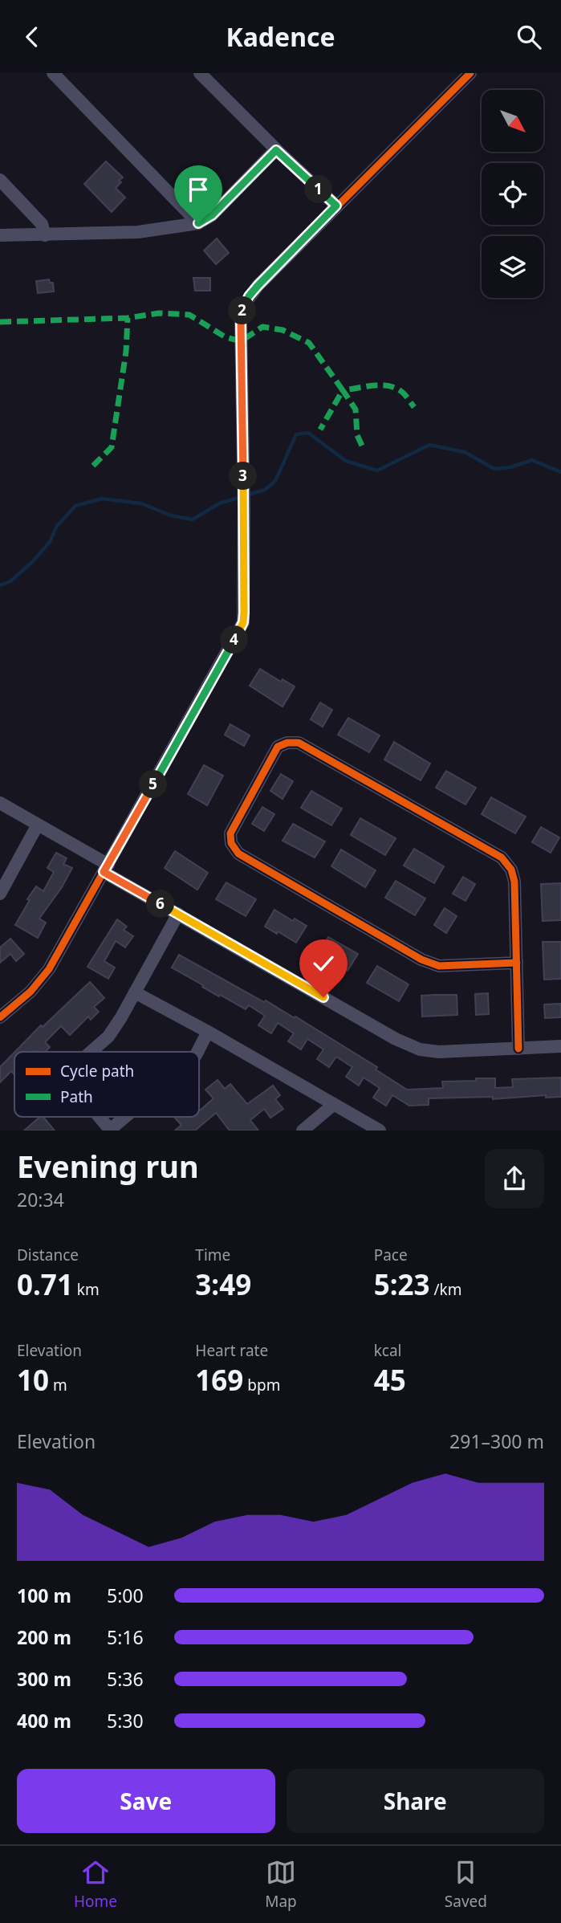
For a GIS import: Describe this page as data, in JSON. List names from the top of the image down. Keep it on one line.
{"legend":["Cycle path","Path"],"north":"bottom right","page":{"header":"Kadence","pins":["1","2","3","4","5","6"],"heading":["Evening run","20:34"],"stats":[["Distance","0.71 km"],["Time","3:49"],["Pace","5:23 /km"],["Elevation","10 m"],["Heart rate","169 bpm"],["kcal","45"]],"chart":["Elevation","291–300 m"],"list":[{"name":"100 m","note":"5:00"},{"name":"200 m","note":"5:16"},{"name":"300 m","note":"5:36"},{"name":"400 m","note":"5:30"}],"buttons":["Save","Share"],"tabs":["Home","Map","Saved"]}}
